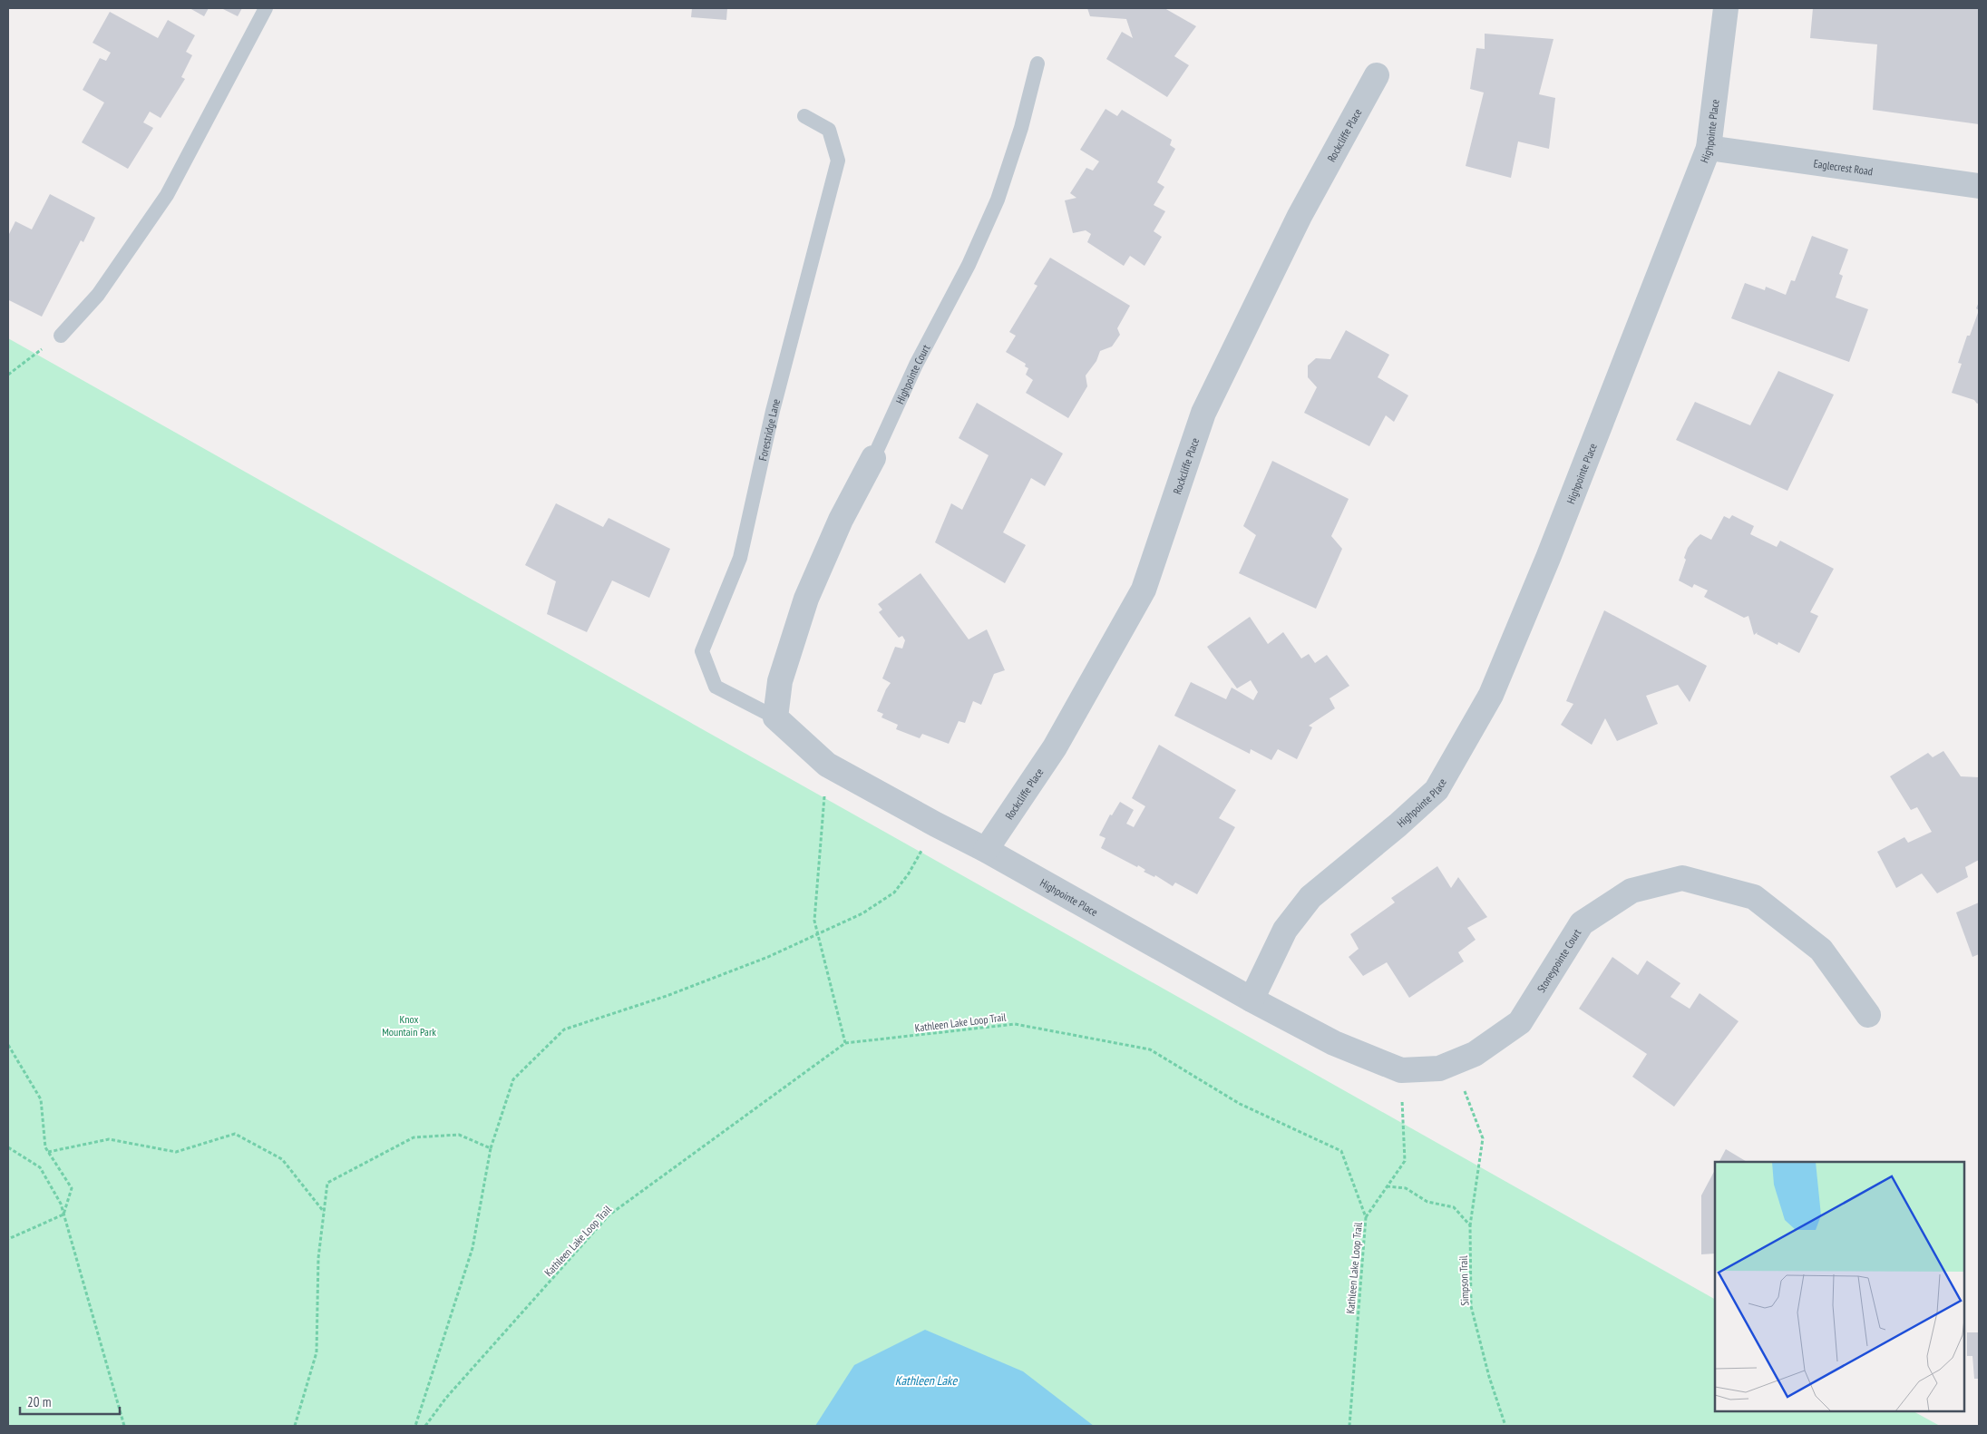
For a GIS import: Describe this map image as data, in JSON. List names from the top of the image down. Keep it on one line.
{"streets":{"street":["Highpointe Place","Rockcliffe Place","Eaglecrest Road","Highpointe Court","Stoneypointe Court"],"lane":["Forestridge Lane"],"path":["Kathleen Lake Loop Trail","Simpson Trail"]},"crossings":[["Highpointe Place","Rockcliffe Place"],["Highpointe Place","Eaglecrest Road"],["Highpointe Place","Highpointe Court"],["Highpointe Place","Forestridge Lane"],["Highpointe Place","Stoneypointe Court"],["Highpointe Court","Forestridge Lane"],["Stoneypointe Court","Simpson Trail"]],"water":["Kathleen Lake"],"parks":["Knox Mountain Park"],"scale_bar":"20 m"}
